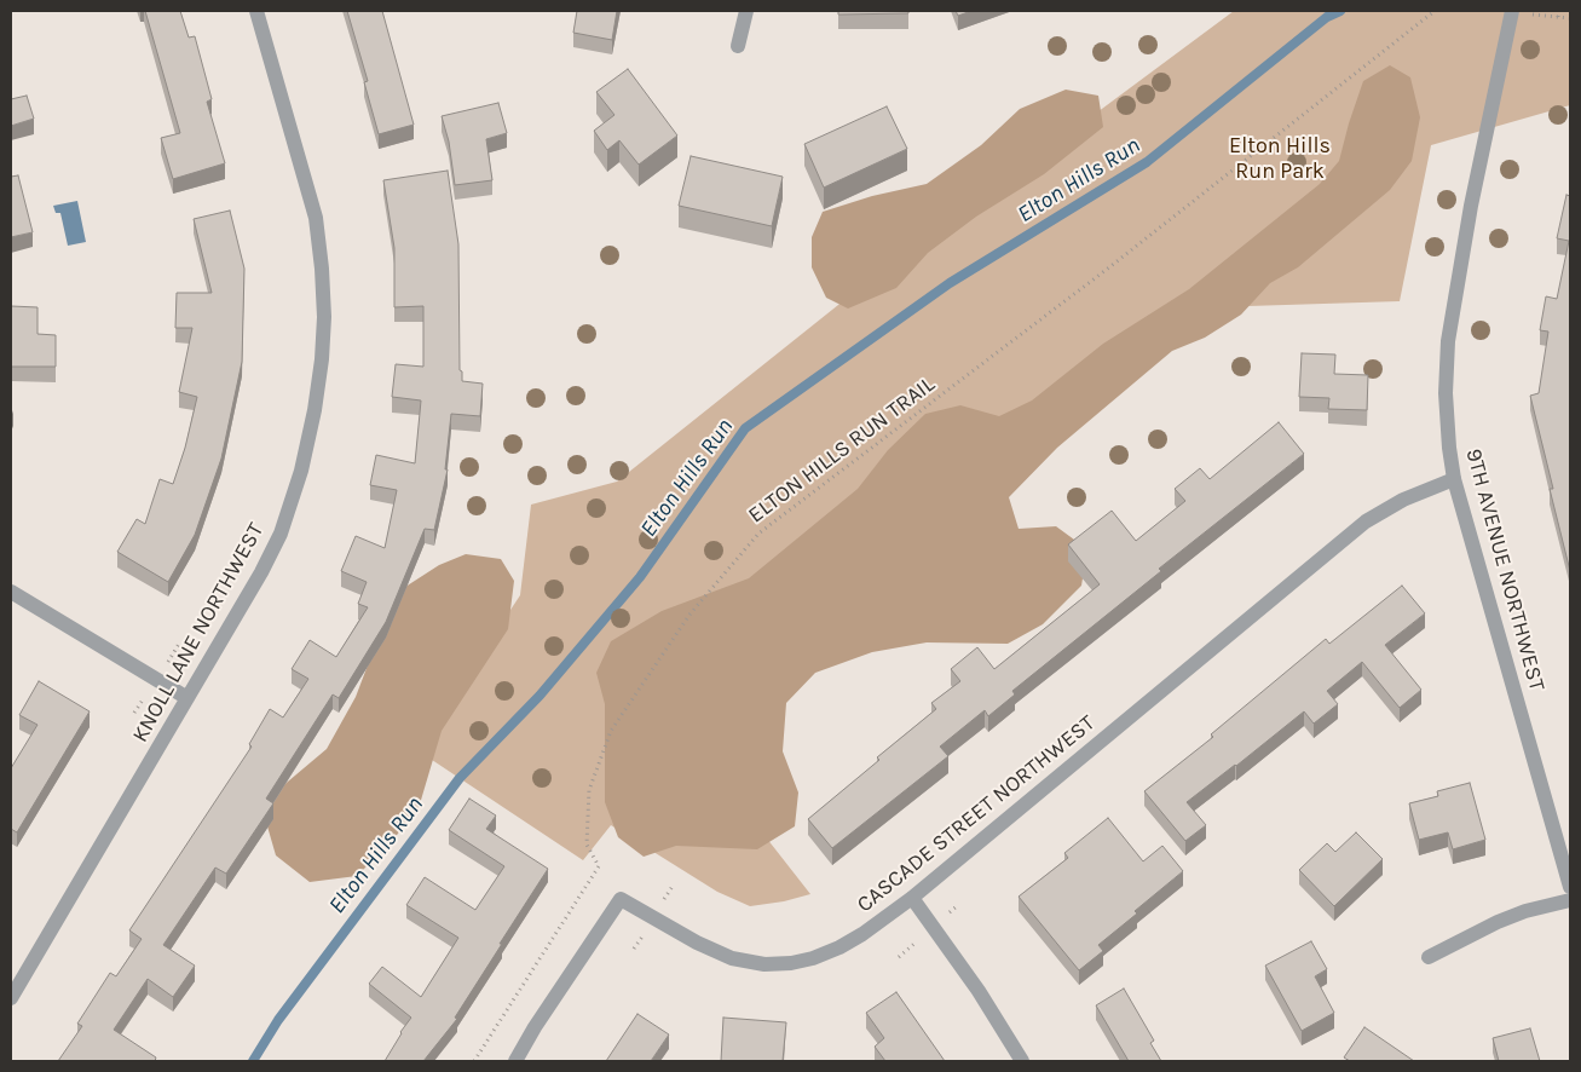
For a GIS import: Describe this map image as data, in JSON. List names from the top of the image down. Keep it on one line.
{"streets":{"street":["9TH AVENUE NORTHWEST","KNOLL LANE NORTHWEST","CASCADE STREET NORTHWEST"],"path":["ELTON HILLS RUN TRAIL"]},"crossings":[["9TH AVENUE NORTHWEST","CASCADE STREET NORTHWEST"]],"water":["Elton Hills Run"],"parks":["Elton Hills Run Park"]}
